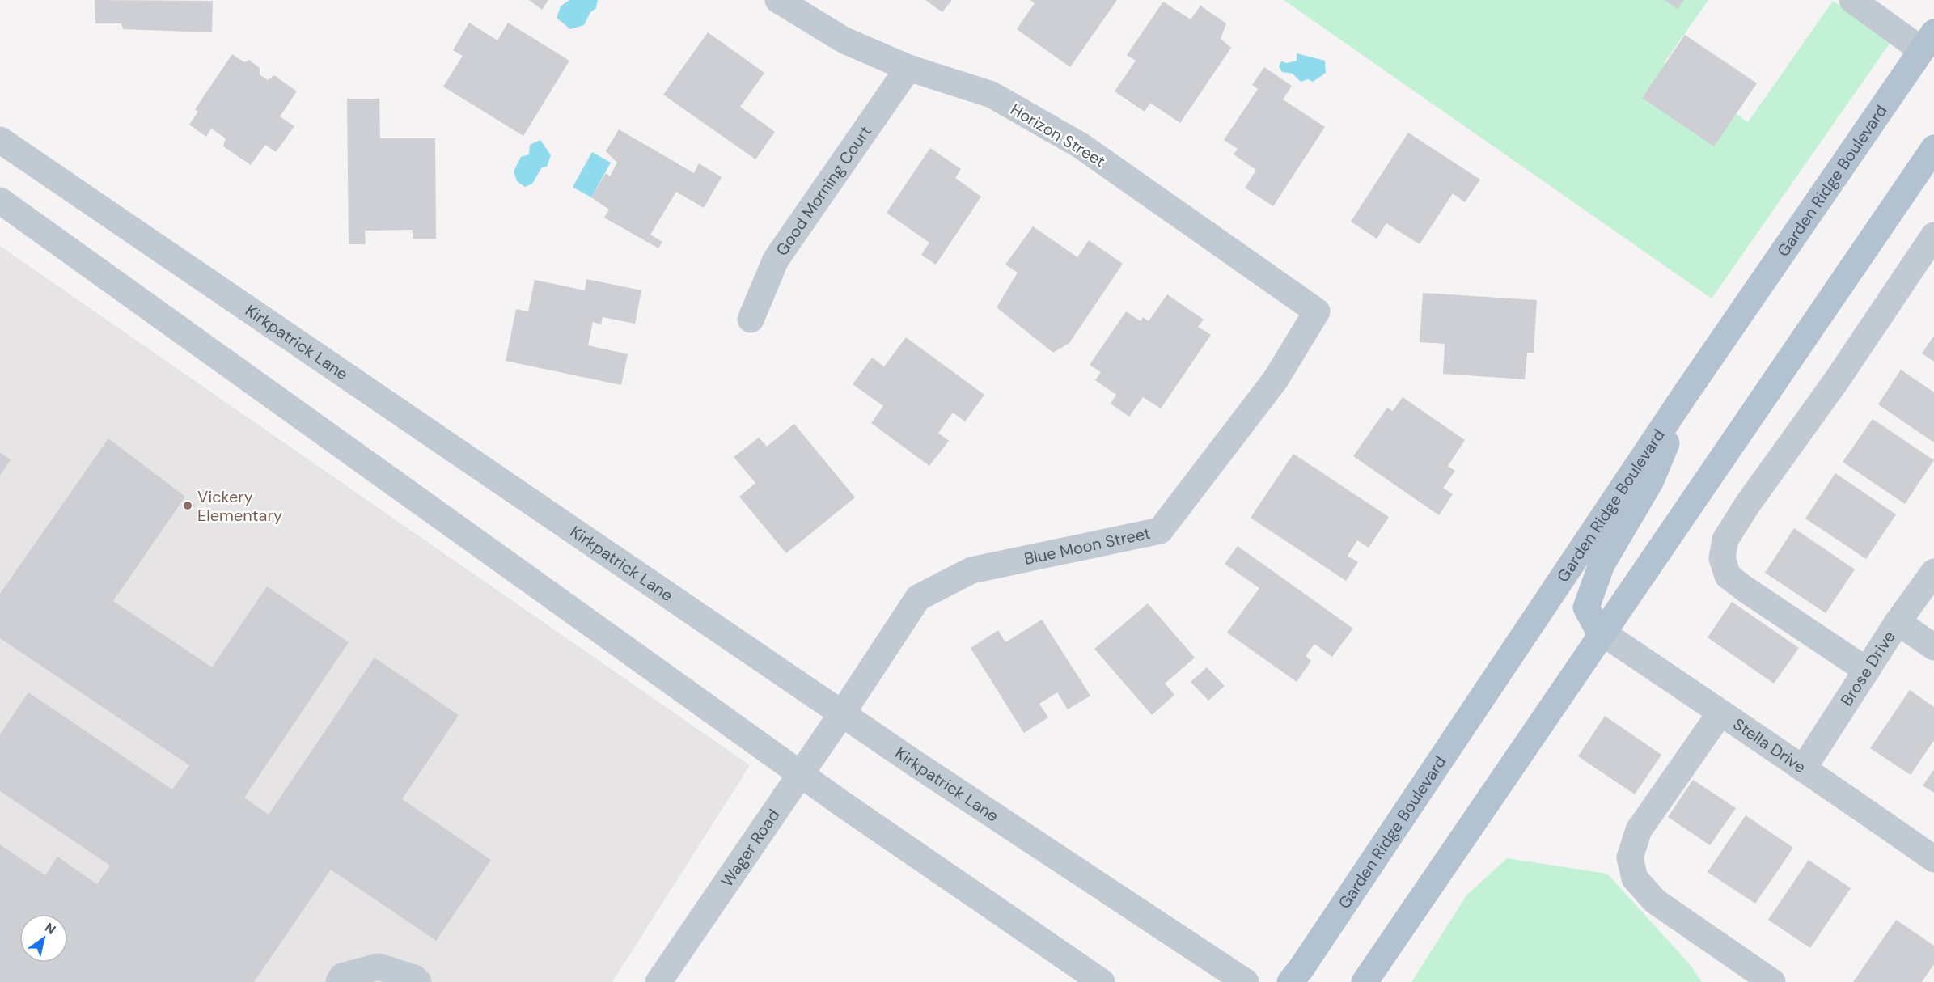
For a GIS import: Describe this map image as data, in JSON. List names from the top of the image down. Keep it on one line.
{"streets":{"main road":["Garden Ridge Boulevard"],"street":["Horizon Street","Good Morning Court","Kirkpatrick Lane","Blue Moon Street","Brose Drive","Stella Drive","Wager Road"]},"crossings":[["Horizon Street","Good Morning Court"],["Horizon Street","Blue Moon Street"],["Kirkpatrick Lane","Blue Moon Street"],["Kirkpatrick Lane","Wager Road"],["Blue Moon Street","Wager Road"],["Brose Drive","Stella Drive"]],"places":["Vickery Elementary"],"north":"top right"}
